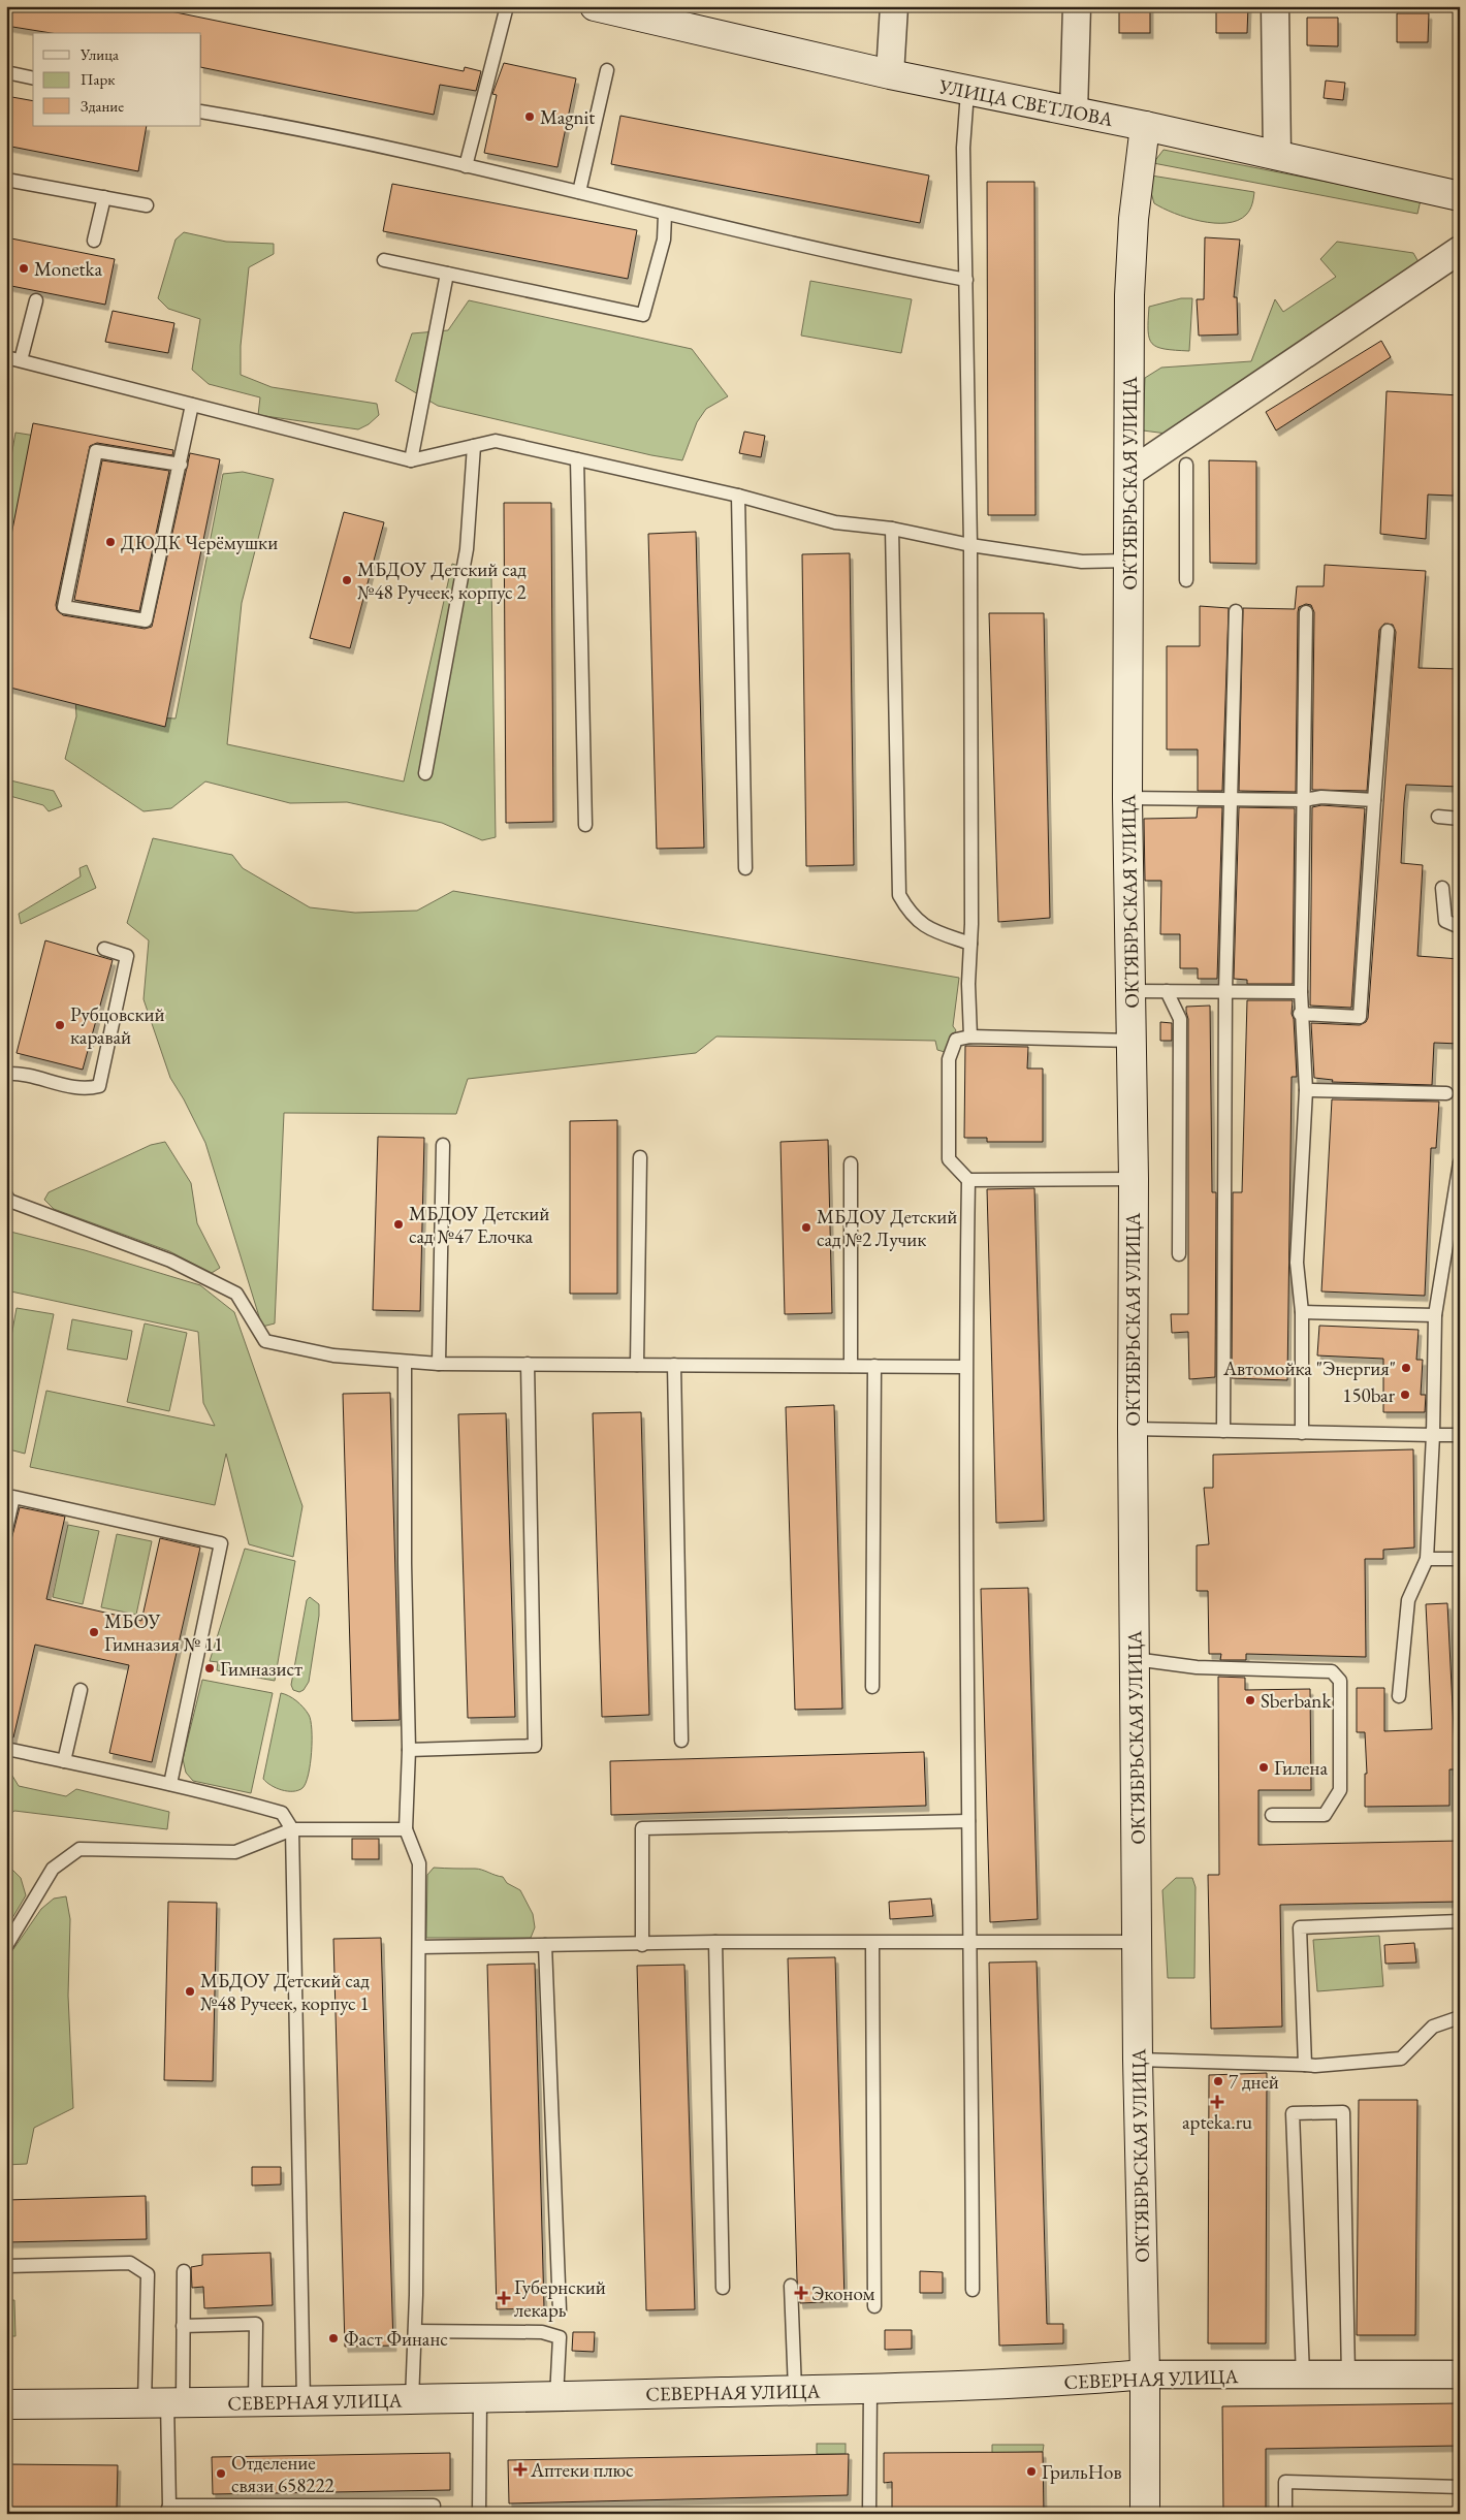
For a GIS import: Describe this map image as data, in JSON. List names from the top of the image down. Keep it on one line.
{"streets":{"main road":["УЛИЦА СВЕТЛОВА","ОКТЯБРЬСКАЯ УЛИЦА","СЕВЕРНАЯ УЛИЦА"]},"crossings":[["УЛИЦА СВЕТЛОВА","ОКТЯБРЬСКАЯ УЛИЦА"],["ОКТЯБРЬСКАЯ УЛИЦА","СЕВЕРНАЯ УЛИЦА"]],"places":{"other":["Magnit","Monetka","ДЮДК Черёмушки","МБДОУ Детский сад №48 Ручеек, корпус 2","Рубцовский каравай","МБДОУ Детский сад №47 Елочка","МБДОУ Детский сад №2 Лучик","Автомойка \"Энергия\"","150bar","МБОУ Гимназия № 11","Гимназист","Sberbank","Гилена","МБДОУ Детский сад №48 Ручеек, корпус 1","7 дней","Фаст Финанс","ГрильНов","Отделение связи 658222"],"health":["apteka.ru","Эконом","Губернский лекарь","Аптеки плюс"]},"legend":["Улица","Парк","Здание"]}
